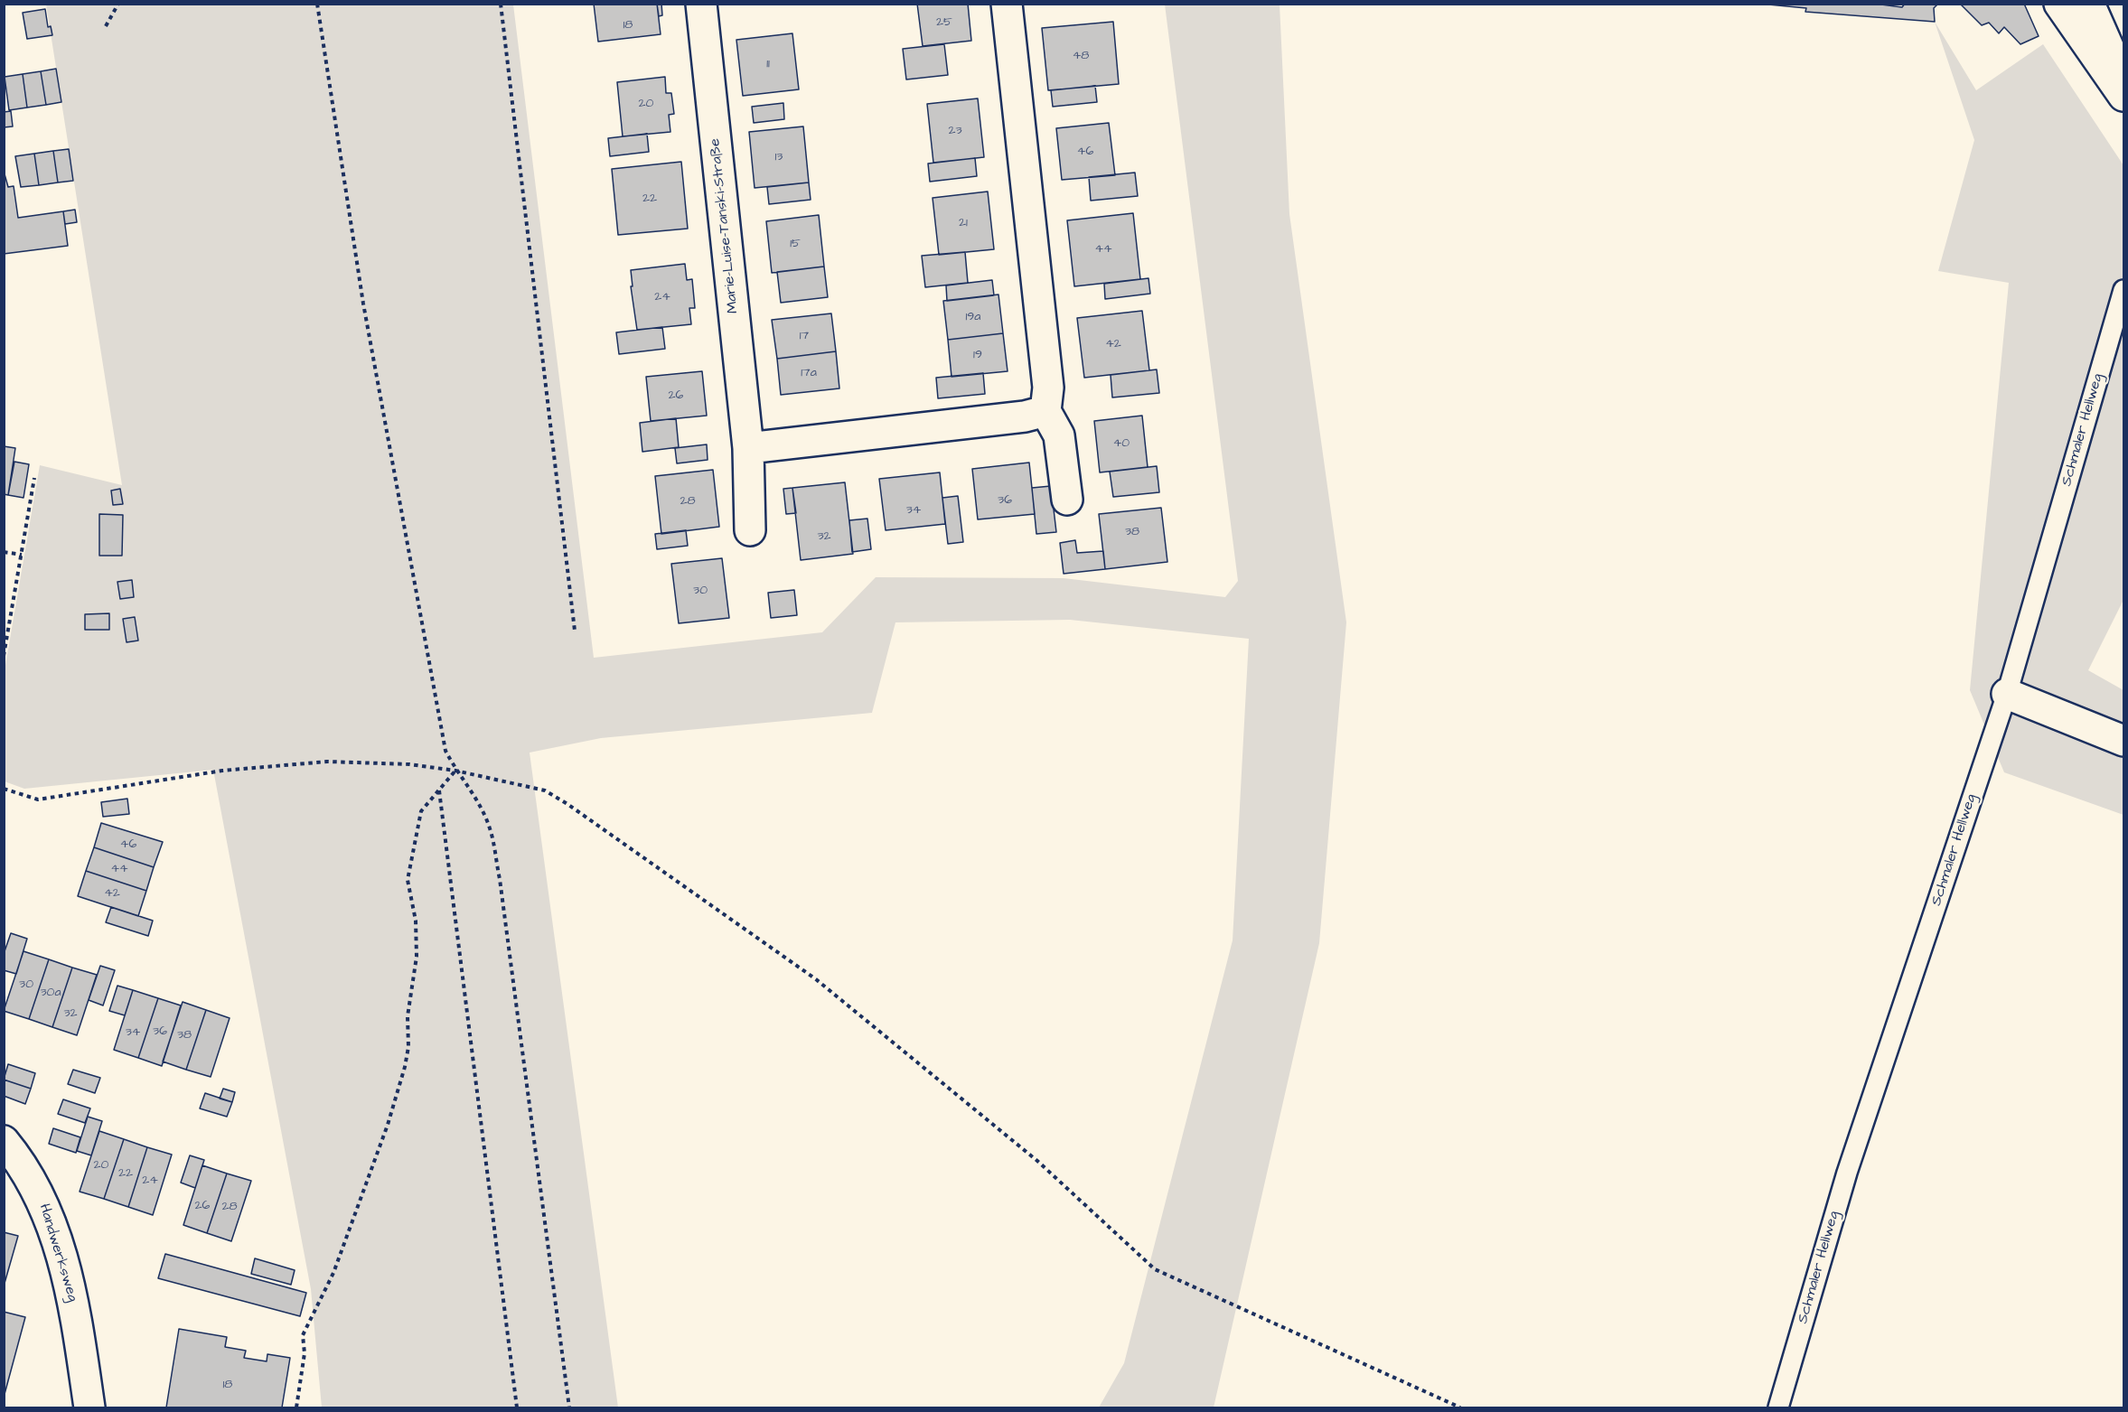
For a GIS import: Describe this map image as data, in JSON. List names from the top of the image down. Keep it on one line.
{"streets":{"street":["Marie-Luise-Tanski-Straße","Handwerksweg"],"lane":["Schmaler Hellweg"]},"house_numbers":["25","18","48","11","20","23","46","13","22","21","15","44","24","19a","17","42","19","17a","26","40","36","28","34","38","32","30","46","44","42","30","30a","32","36","34","38","20","22","24","26","28","18"]}
